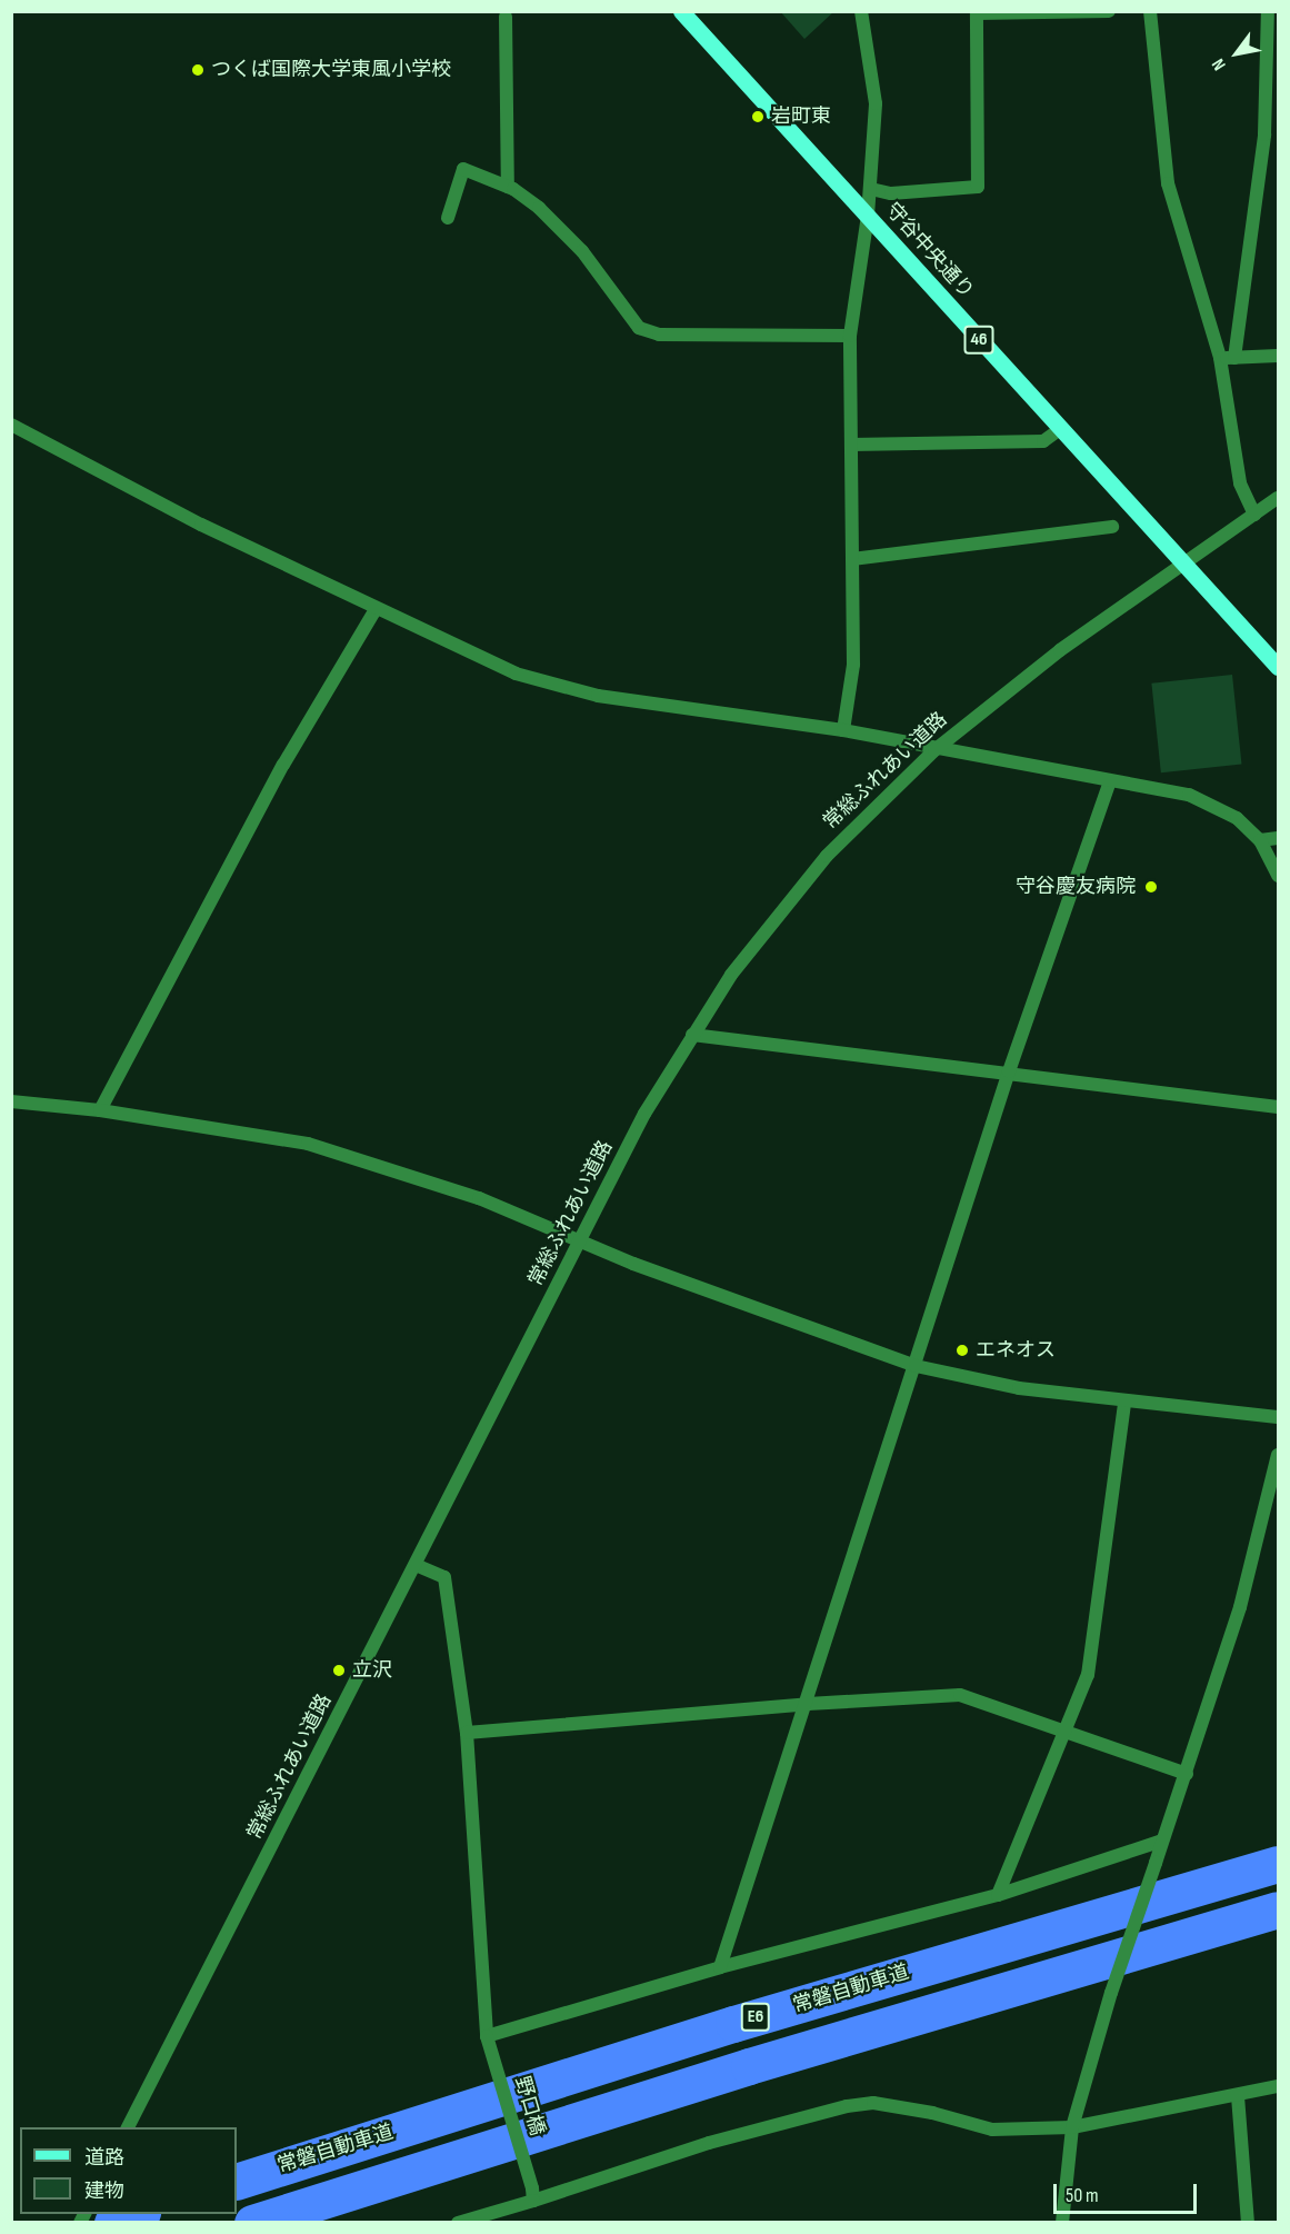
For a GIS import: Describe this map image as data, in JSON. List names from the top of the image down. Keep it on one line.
{"streets":{"highway":["常磐自動車道","E6"],"main road":["守谷中央通り","46"],"street":["常総ふれあい道路","野口橋"]},"crossings":[["守谷中央通り","常総ふれあい道路"],["常総ふれあい道路","野口橋"]],"places":["つくば国際大学東風小学校","岩町東","守谷慶友病院","エネオス","立沢"],"legend":["道路","建物"],"scale_bar":"50 m","north":"bottom left"}
